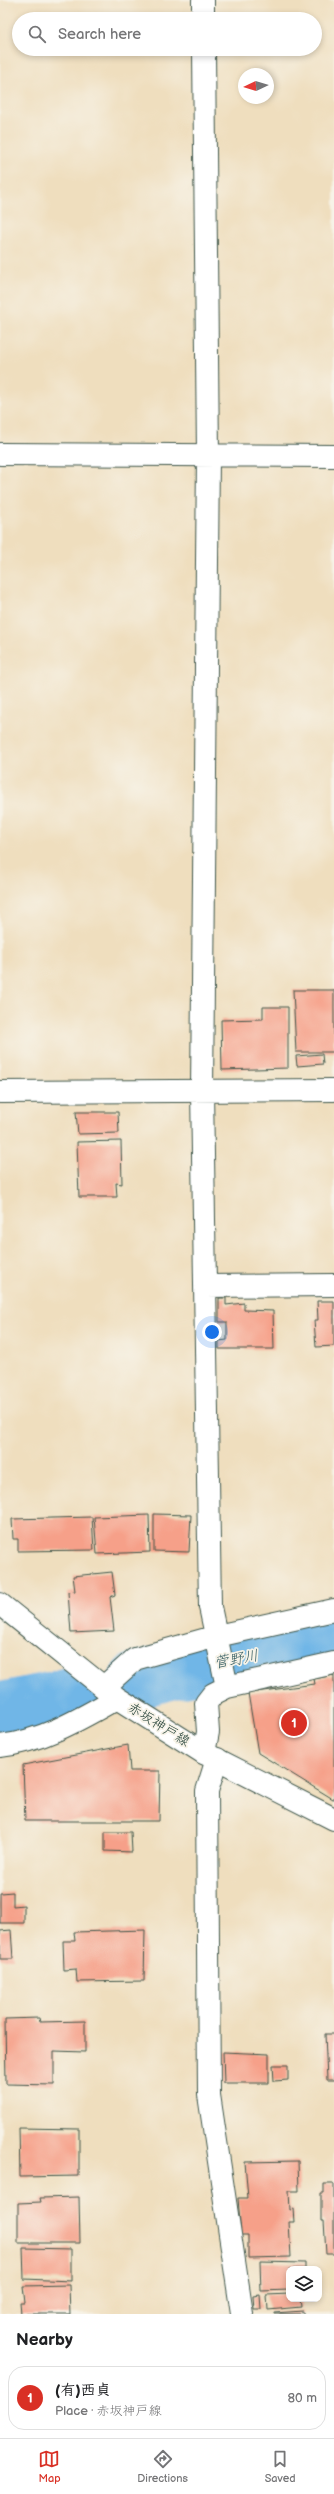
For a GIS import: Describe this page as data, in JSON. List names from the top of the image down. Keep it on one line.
{"streets":{"street":["赤坂神戸線"]},"water":["菅野川"],"north":"left","page":{"search":"Search here","pins":"1","heading":"Nearby","list":[{"mark":"1","name":"(有)西貞","note":"Place · 赤坂神戸線","value":"80 m"}],"nav":["Map","Directions","Saved"]}}
